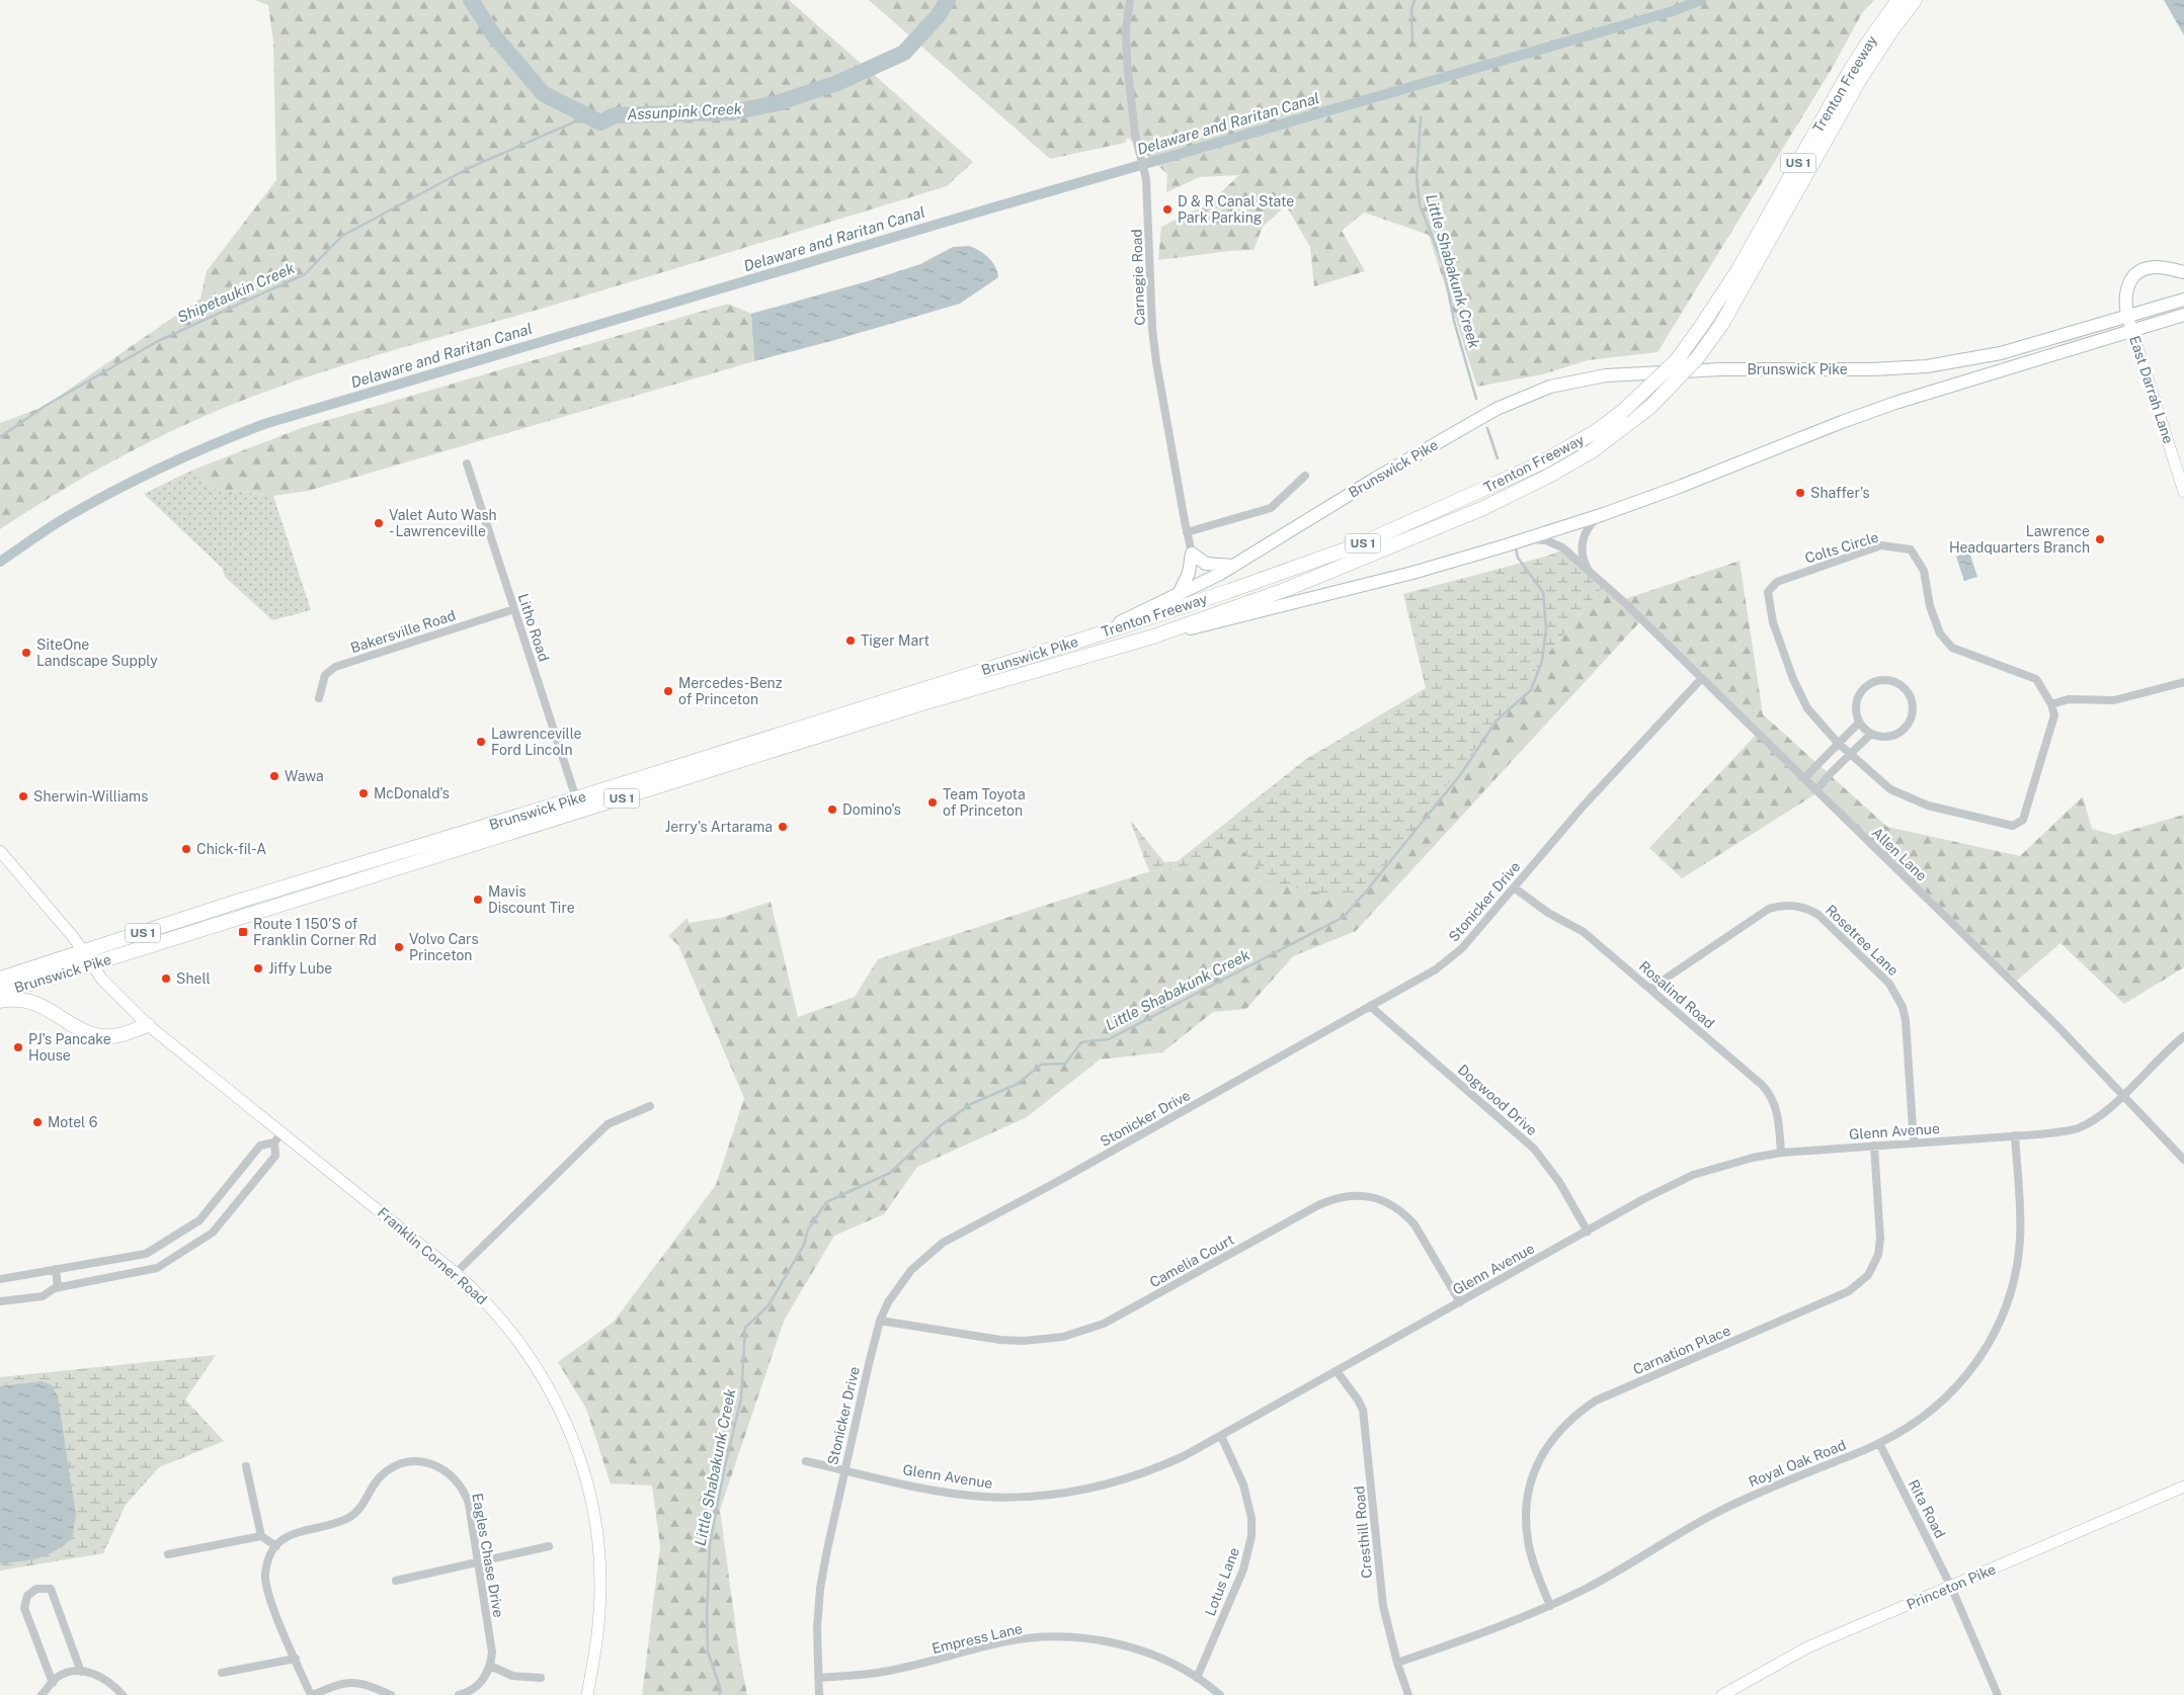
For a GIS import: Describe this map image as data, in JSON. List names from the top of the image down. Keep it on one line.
{"streets":{"highway":["Trenton Freeway","US 1","Brunswick Pike"],"main road":["East Darrah Lane","Franklin Corner Road","Princeton Pike"],"street":["Carnegie Road","Colts Circle","Litho Road","Bakersville Road","Allen Lane","Stonicker Drive","Rosetree Lane","Rosalind Road","Dogwood Drive","Glenn Avenue","Camelia Court","Carnation Place","Royal Oak Road","Rita Road","Cresthill Road","Eagles Chase Drive","Lotus Lane","Empress Lane"]},"crossings":[["Trenton Freeway","Brunswick Pike"],["Brunswick Pike","East Darrah Lane"],["Brunswick Pike","Litho Road"],["Brunswick Pike","Allen Lane"],["Brunswick Pike","Franklin Corner Road"],["Litho Road","Bakersville Road"],["Allen Lane","Stonicker Drive"],["Allen Lane","Glenn Avenue"],["Stonicker Drive","Rosalind Road"],["Stonicker Drive","Dogwood Drive"],["Stonicker Drive","Glenn Avenue"],["Stonicker Drive","Camelia Court"],["Stonicker Drive","Empress Lane"],["Rosetree Lane","Rosalind Road"],["Rosetree Lane","Glenn Avenue"],["Rosalind Road","Glenn Avenue"],["Dogwood Drive","Glenn Avenue"],["Glenn Avenue","Camelia Court"],["Glenn Avenue","Carnation Place"],["Glenn Avenue","Royal Oak Road"],["Glenn Avenue","Cresthill Road"],["Glenn Avenue","Lotus Lane"],["Carnation Place","Royal Oak Road"],["Royal Oak Road","Rita Road"],["Royal Oak Road","Cresthill Road"],["Rita Road","Princeton Pike"],["Lotus Lane","Empress Lane"]],"water":["Assunpink Creek","Delaware and Raritan Canal","Little Shabakunk Creek","Shipetaukin Creek"],"places":{"other":["D & R Canal State Park Parking","Shaffer's","Valet Auto Wash - Lawrenceville","Lawrence Headquarters Branch","Tiger Mart","SiteOne Landscape Supply","Mercedes-Benz of Princeton","Lawrenceville Ford Lincoln","Wawa","McDonald's","Sherwin-Williams","Team Toyota of Princeton","Domino's","Jerry's Artarama","Chick-fil-A","Mavis Discount Tire","Volvo Cars Princeton","Jiffy Lube","Shell","PJ's Pancake House","Motel 6"],"transit":["Route 1 150'S of Franklin Corner Rd"]}}
